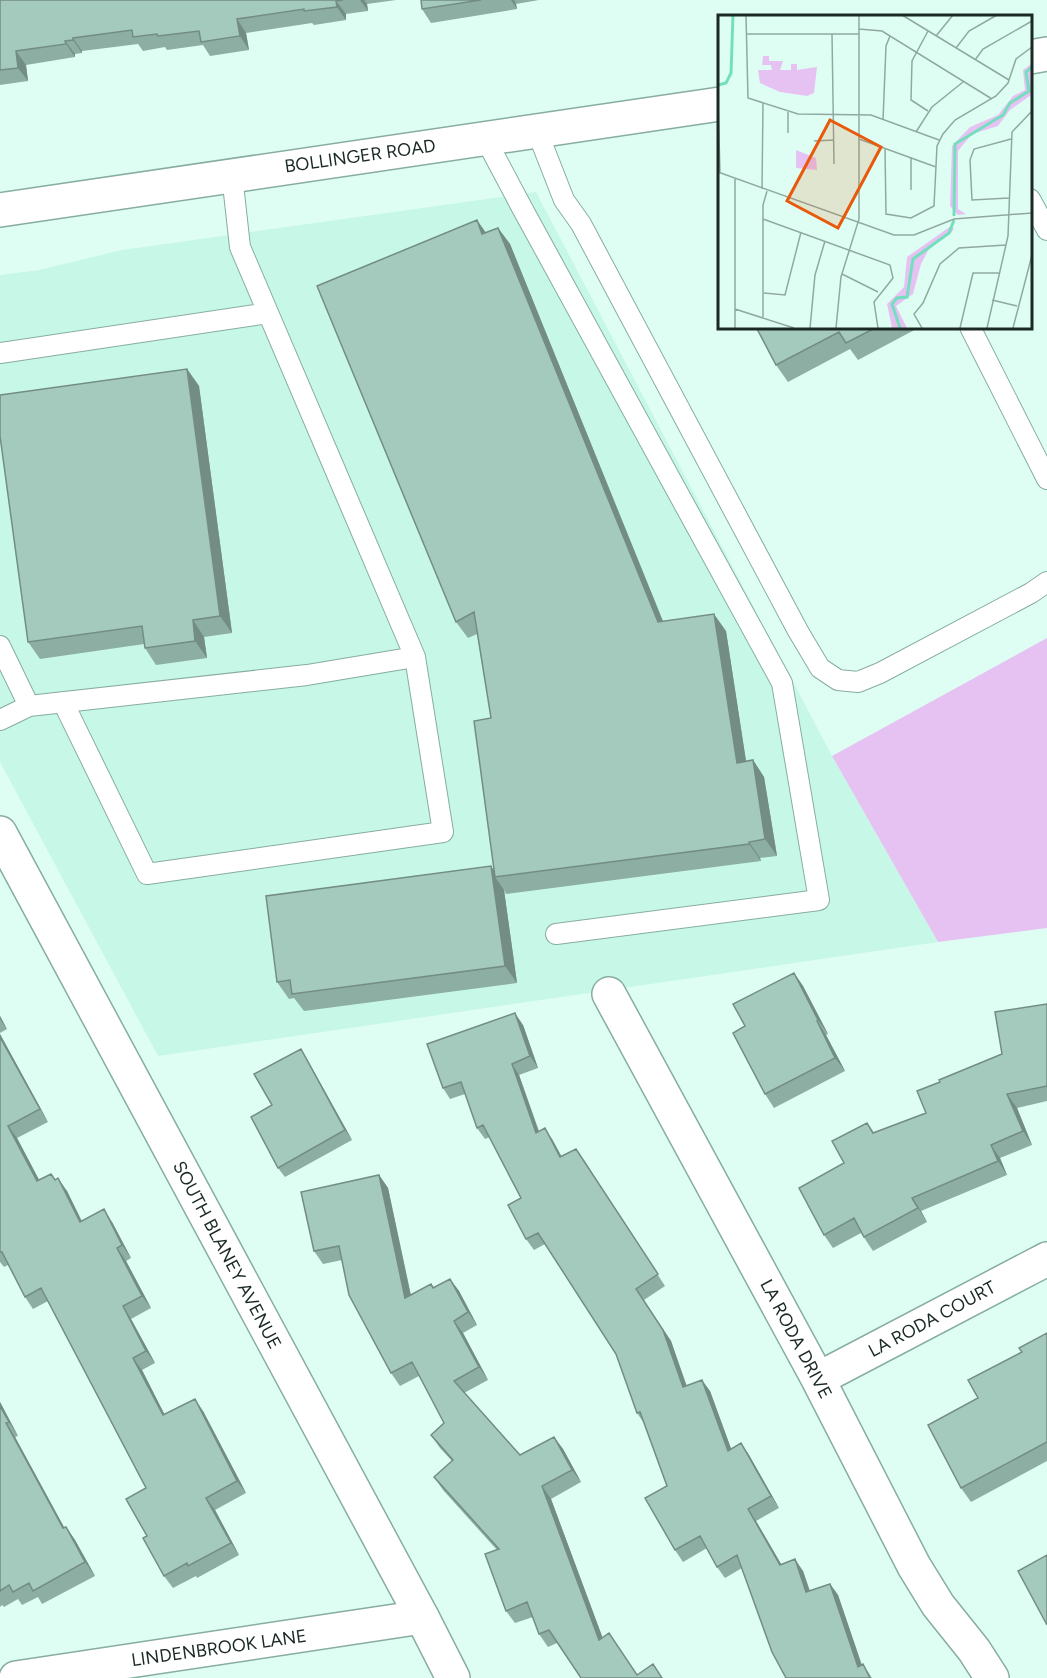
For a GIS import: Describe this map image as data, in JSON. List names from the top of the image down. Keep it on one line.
{"streets":{"street":["BOLLINGER ROAD","SOUTH BLANEY AVENUE","LA RODA COURT","LA RODA DRIVE","LINDENBROOK LANE"]},"crossings":[["SOUTH BLANEY AVENUE","LINDENBROOK LANE"],["LA RODA COURT","LA RODA DRIVE"]]}
